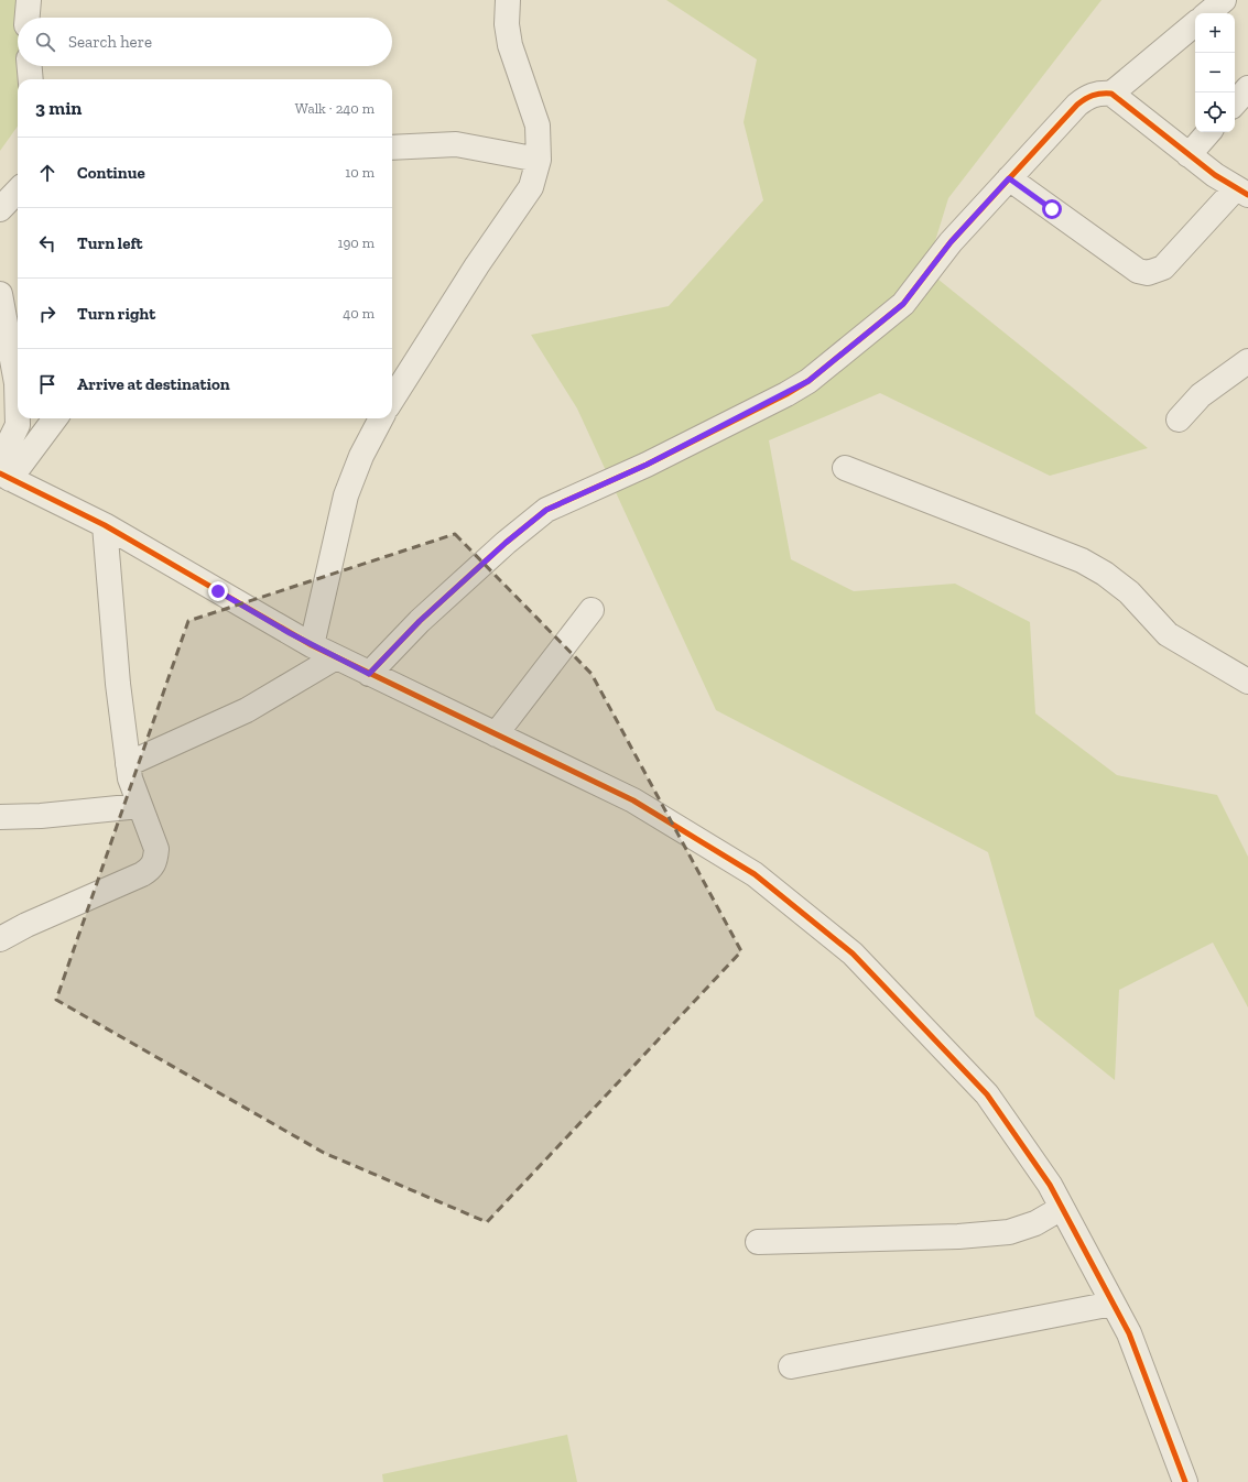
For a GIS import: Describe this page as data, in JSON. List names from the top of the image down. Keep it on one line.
{"page":{"map_buttons":["+","−"],"search":"Search here","heading":["3 min","Walk · 240 m"],"list":[["Continue","10 m"],["Turn left","190 m"],["Turn right","40 m"],"Arrive at destination"]}}
